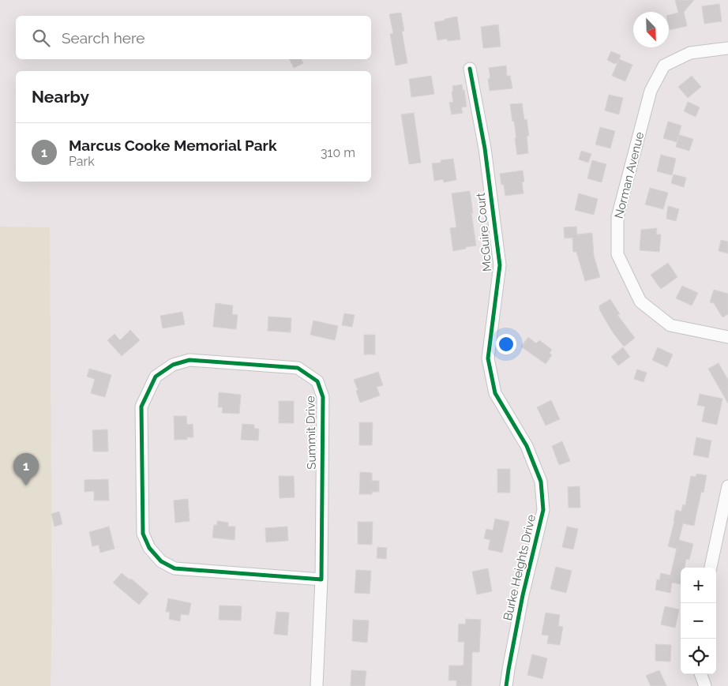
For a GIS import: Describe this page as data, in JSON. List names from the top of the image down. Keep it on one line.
{"streets":{"street":["Norman Avenue","McGuire Court","Summit Drive","Burke Heights Drive"]},"crossings":[["McGuire Court","Burke Heights Drive"]],"north":"bottom right","page":{"search":"Search here","heading":"Nearby","list":[{"mark":"1","name":"Marcus Cooke Memorial Park","note":"Park","value":"310 m"}],"pins":"1","map_buttons":["+","−"]}}
